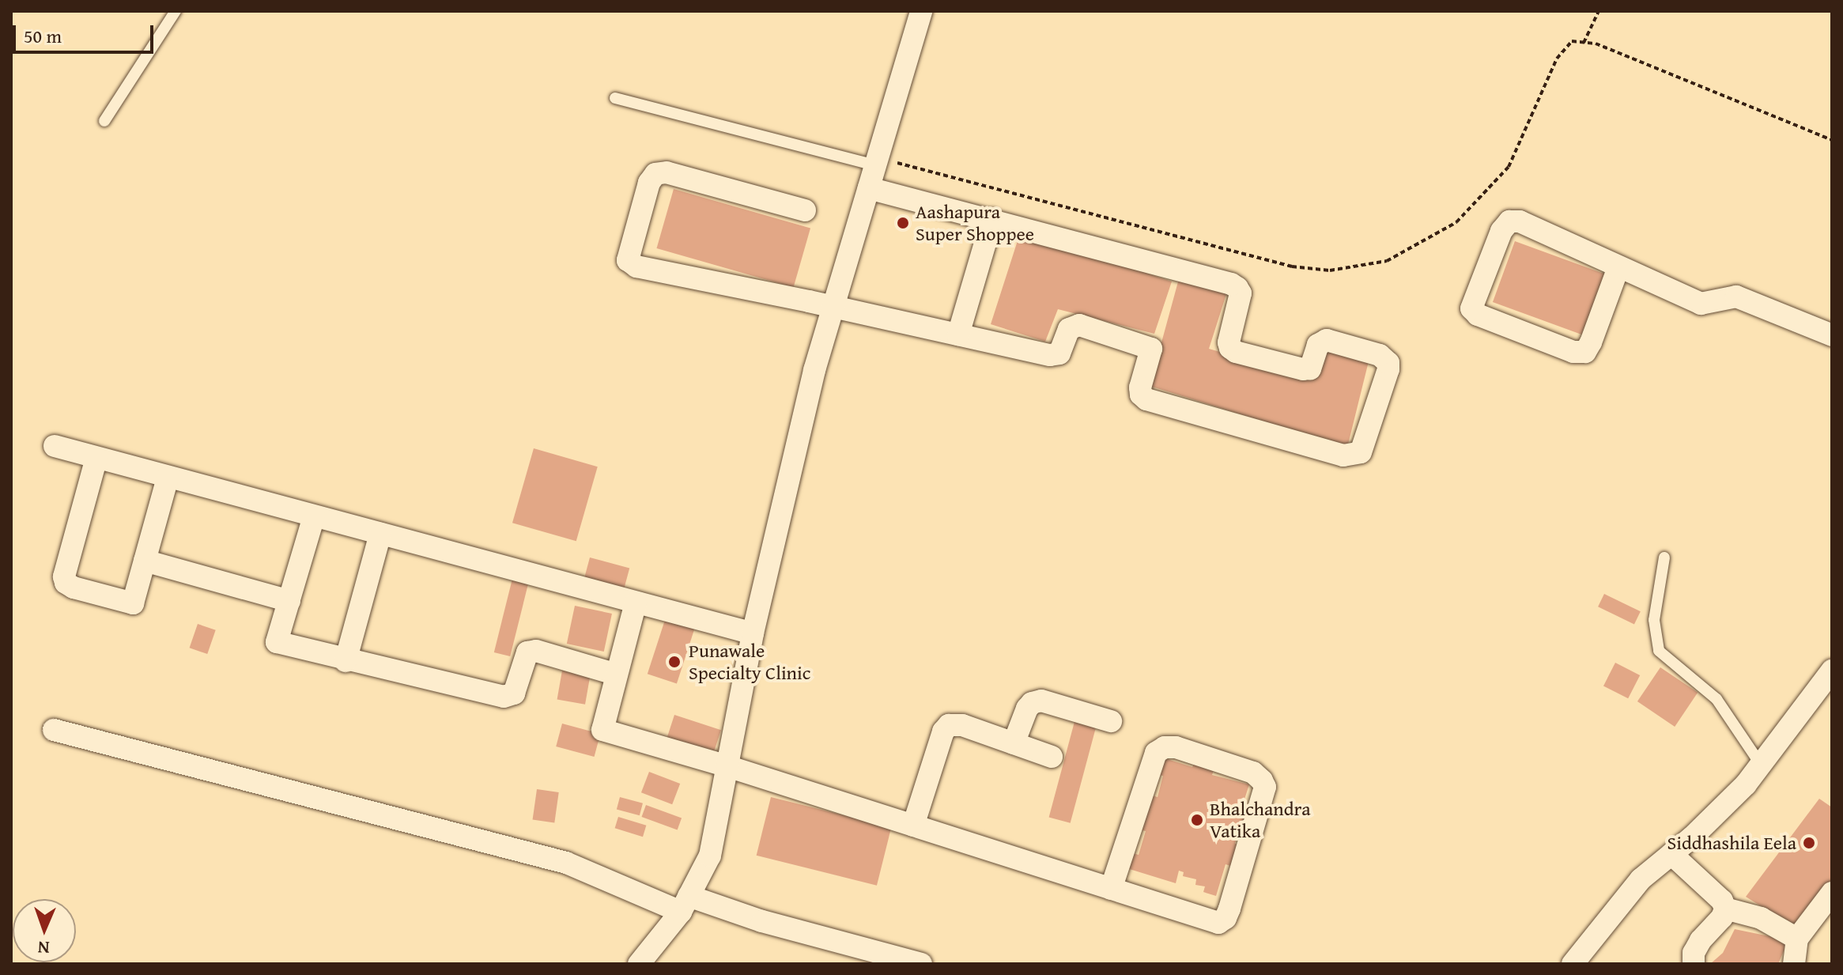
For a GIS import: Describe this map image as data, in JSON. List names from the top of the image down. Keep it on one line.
{"places":["Aashapura Super Shoppee","Punawale Specialty Clinic","Bhalchandra Vatika","Siddhashila Eela"],"scale_bar":"50 m","north":"bottom"}
